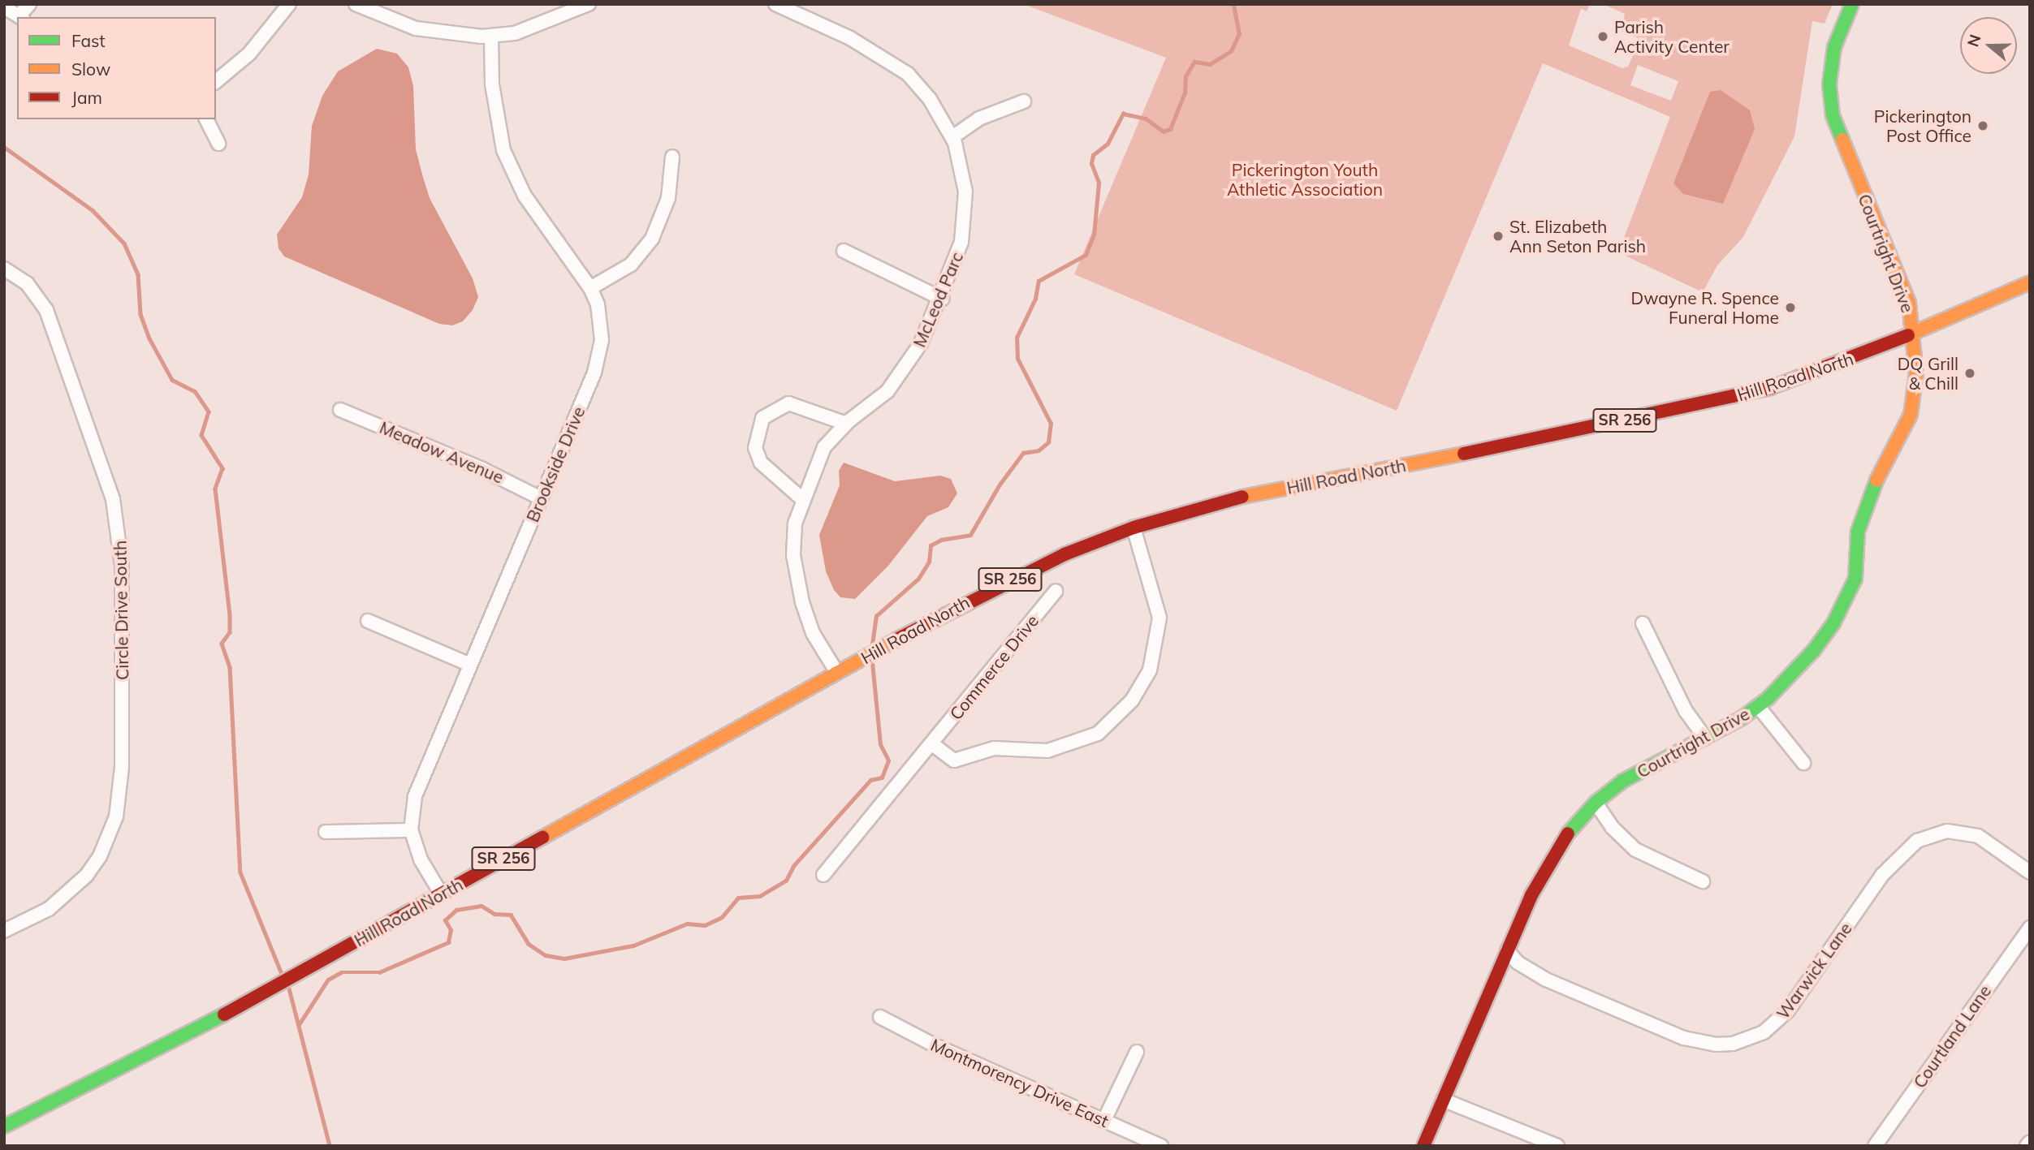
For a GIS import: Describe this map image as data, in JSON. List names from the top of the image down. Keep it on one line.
{"streets":{"main road":["Courtright Drive","Hill Road North","SR 256"],"street":["McLeod Parc","Meadow Avenue","Brookside Drive","Circle Drive South","Commerce Drive","Warwick Lane","Courtland Lane","Montmorency Drive East"]},"crossings":[["Courtright Drive","Hill Road North"],["Courtright Drive","Warwick Lane"],["McLeod Parc","Hill Road North"],["Hill Road North","Brookside Drive"],["Meadow Avenue","Brookside Drive"]],"parks":["Pickerington Youth Athletic Association"],"places":["Parish Activity Center","Pickerington Post Office","St. Elizabeth Ann Seton Parish","Dwayne R. Spence Funeral Home","DQ Grill & Chill"],"legend":["Fast","Slow","Jam"],"north":"left"}
